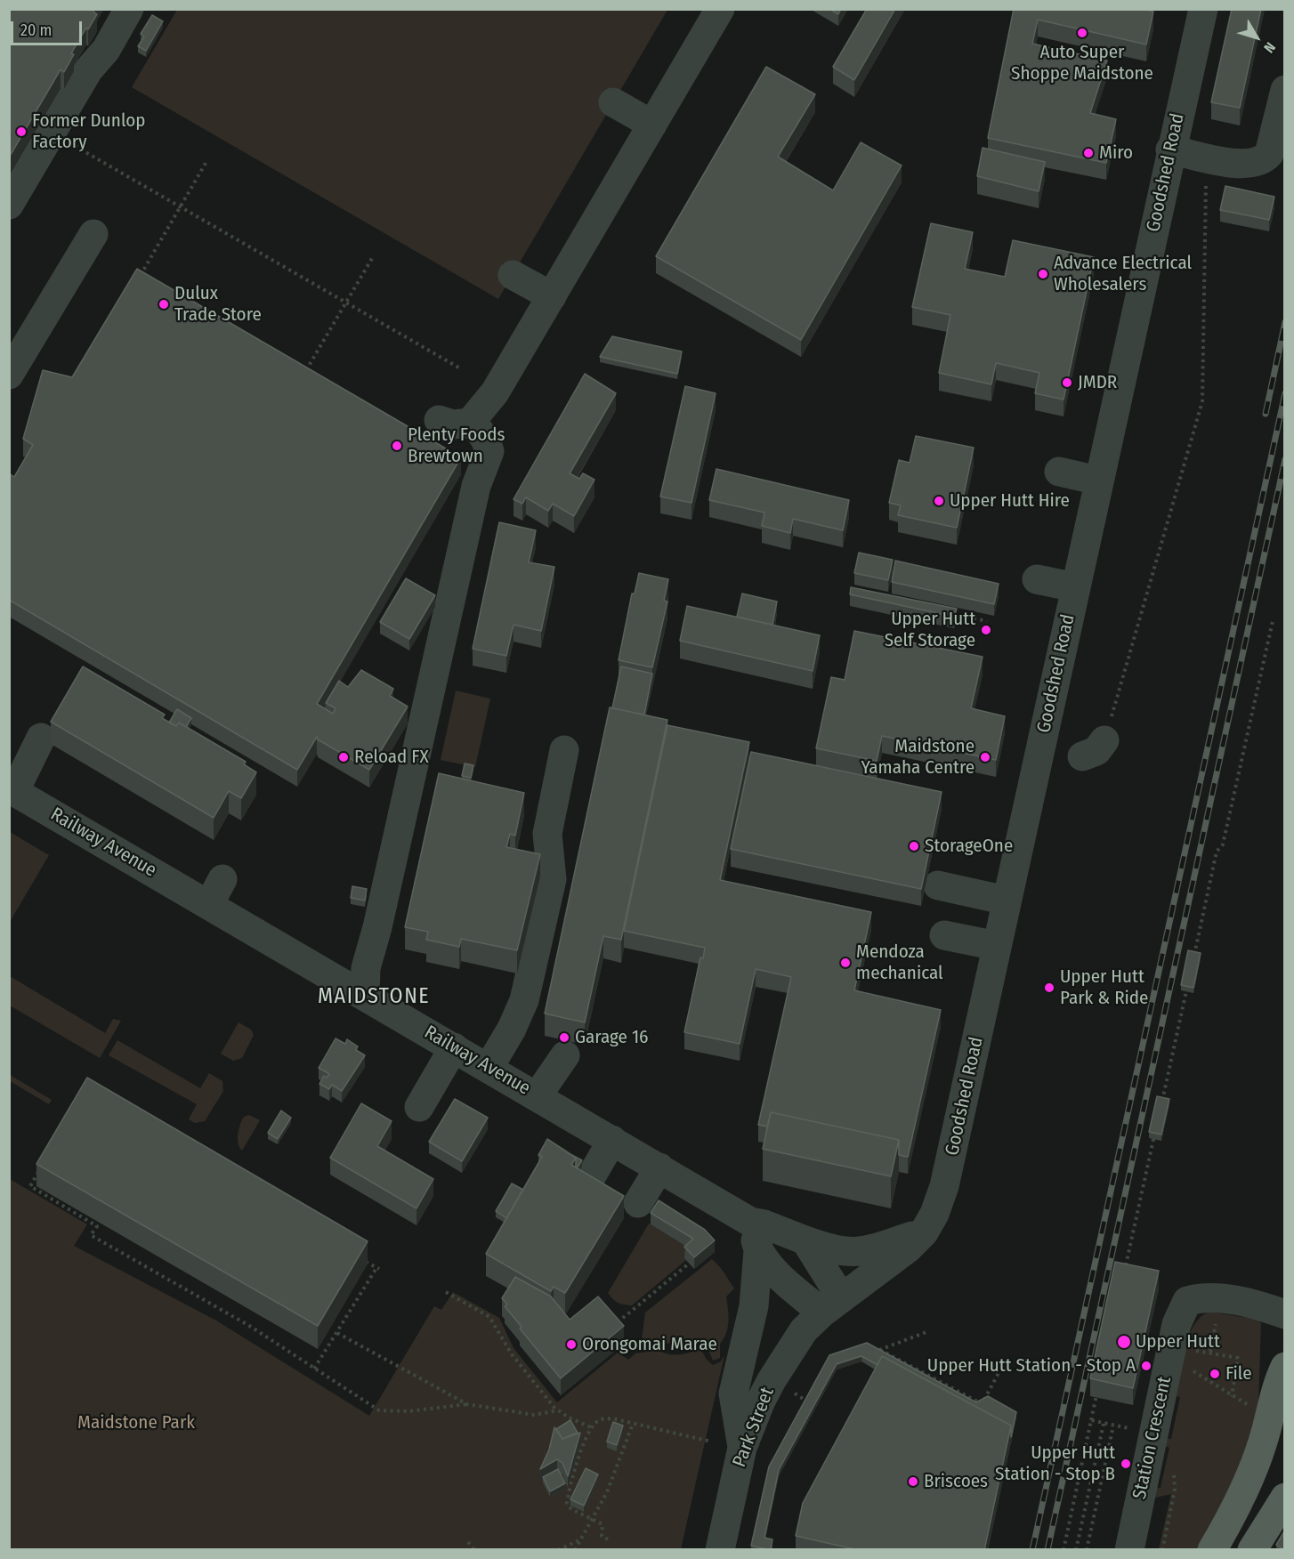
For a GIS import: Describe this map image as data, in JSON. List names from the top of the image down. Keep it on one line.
{"streets":{"street":["Goodshed Road","Railway Avenue","Park Street","Station Crescent"]},"crossings":[["Goodshed Road","Railway Avenue"],["Goodshed Road","Park Street"]],"districts":["MAIDSTONE"],"parks":["Maidstone Park"],"places":["Auto Super Shoppe Maidstone","Former Dunlop Factory","Miro","Advance Electrical Wholesalers","Dulux Trade Store","JMDR","Plenty Foods Brewtown","Upper Hutt Hire","Upper Hutt Self Storage","Reload FX","Maidstone Yamaha Centre","StorageOne","Mendoza mechanical","Upper Hutt Park & Ride","Garage 16","Upper Hutt","Orongomai Marae","Upper Hutt Station - Stop A","File","Upper Hutt Station - Stop B","Briscoes"],"scale_bar":"20 m","north":"bottom right"}
